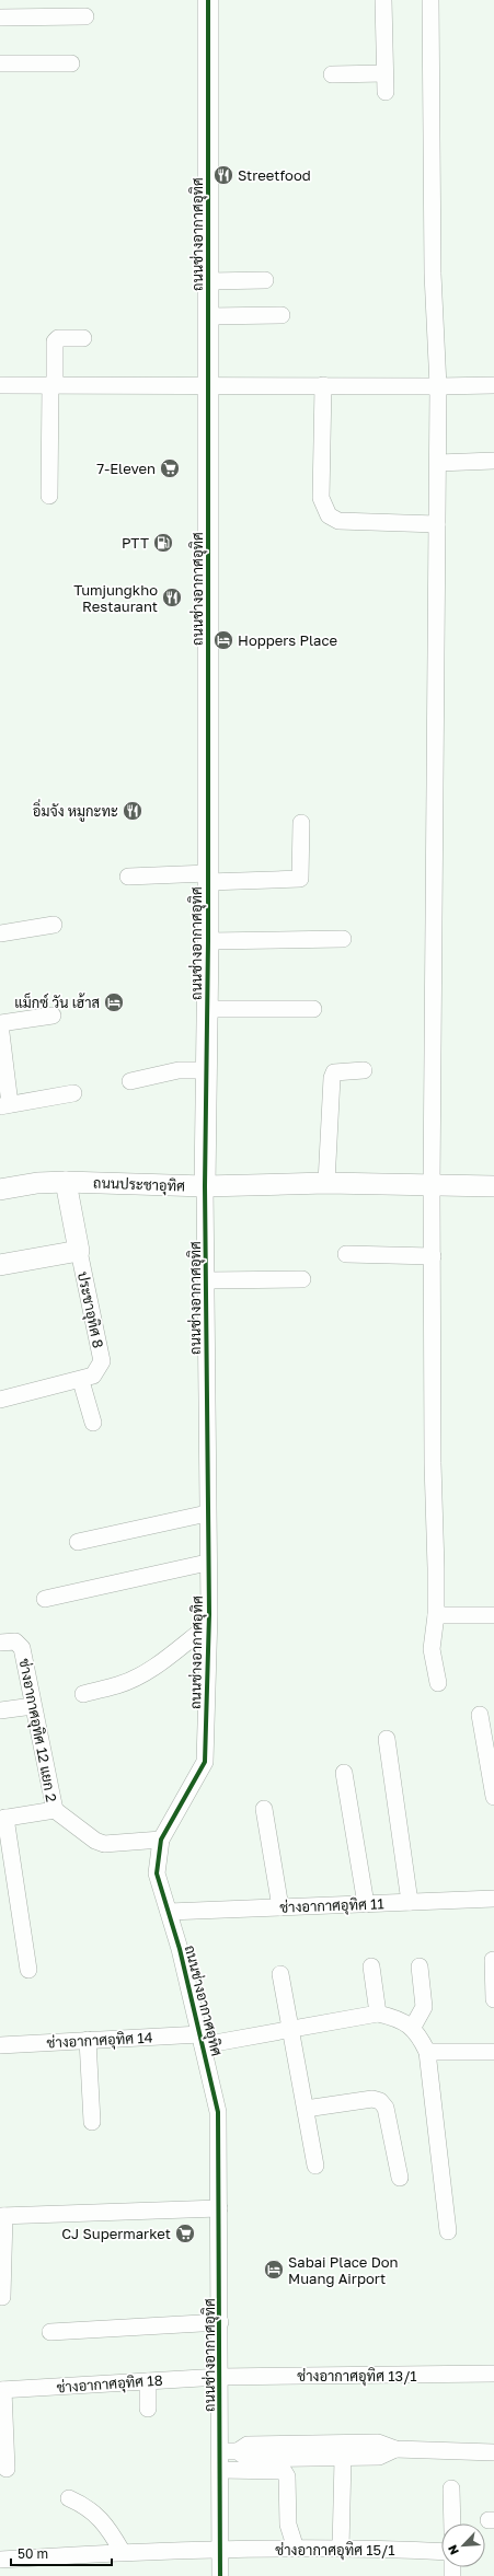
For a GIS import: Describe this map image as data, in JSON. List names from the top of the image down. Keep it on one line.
{"streets":{"street":["ถนนช่างอากาศอุทิศ","ถนนประชาอุทิศ","ประชาอุทิศ 8","ช่างอากาศอุทิศ 12 แยก 2","ช่างอากาศอุทิศ 11","ช่างอากาศอุทิศ 14","ช่างอากาศอุทิศ 13/1","ช่างอากาศอุทิศ 18","ช่างอากาศอุทิศ 15/1"]},"crossings":[["ถนนช่างอากาศอุทิศ","ถนนประชาอุทิศ"],["ถนนช่างอากาศอุทิศ","ช่างอากาศอุทิศ 11"],["ถนนช่างอากาศอุทิศ","ช่างอากาศอุทิศ 14"],["ถนนช่างอากาศอุทิศ","ช่างอากาศอุทิศ 13/1"],["ถนนช่างอากาศอุทิศ","ช่างอากาศอุทิศ 18"],["ถนนช่างอากาศอุทิศ","ช่างอากาศอุทิศ 15/1"],["ช่างอากาศอุทิศ 13/1","ช่างอากาศอุทิศ 18"]],"places":{"restaurant":["Streetfood","Tumjungkho Restaurant","อิ่มจัง หมูกะทะ"],"supermarket":["7-Eleven","CJ Supermarket"],"fuel station":["PTT"],"hotel":["Hoppers Place","แม็กซ์ วัน เฮ้าส","Sabai Place Don Muang Airport"]},"scale_bar":"50 m","north":"bottom left"}
